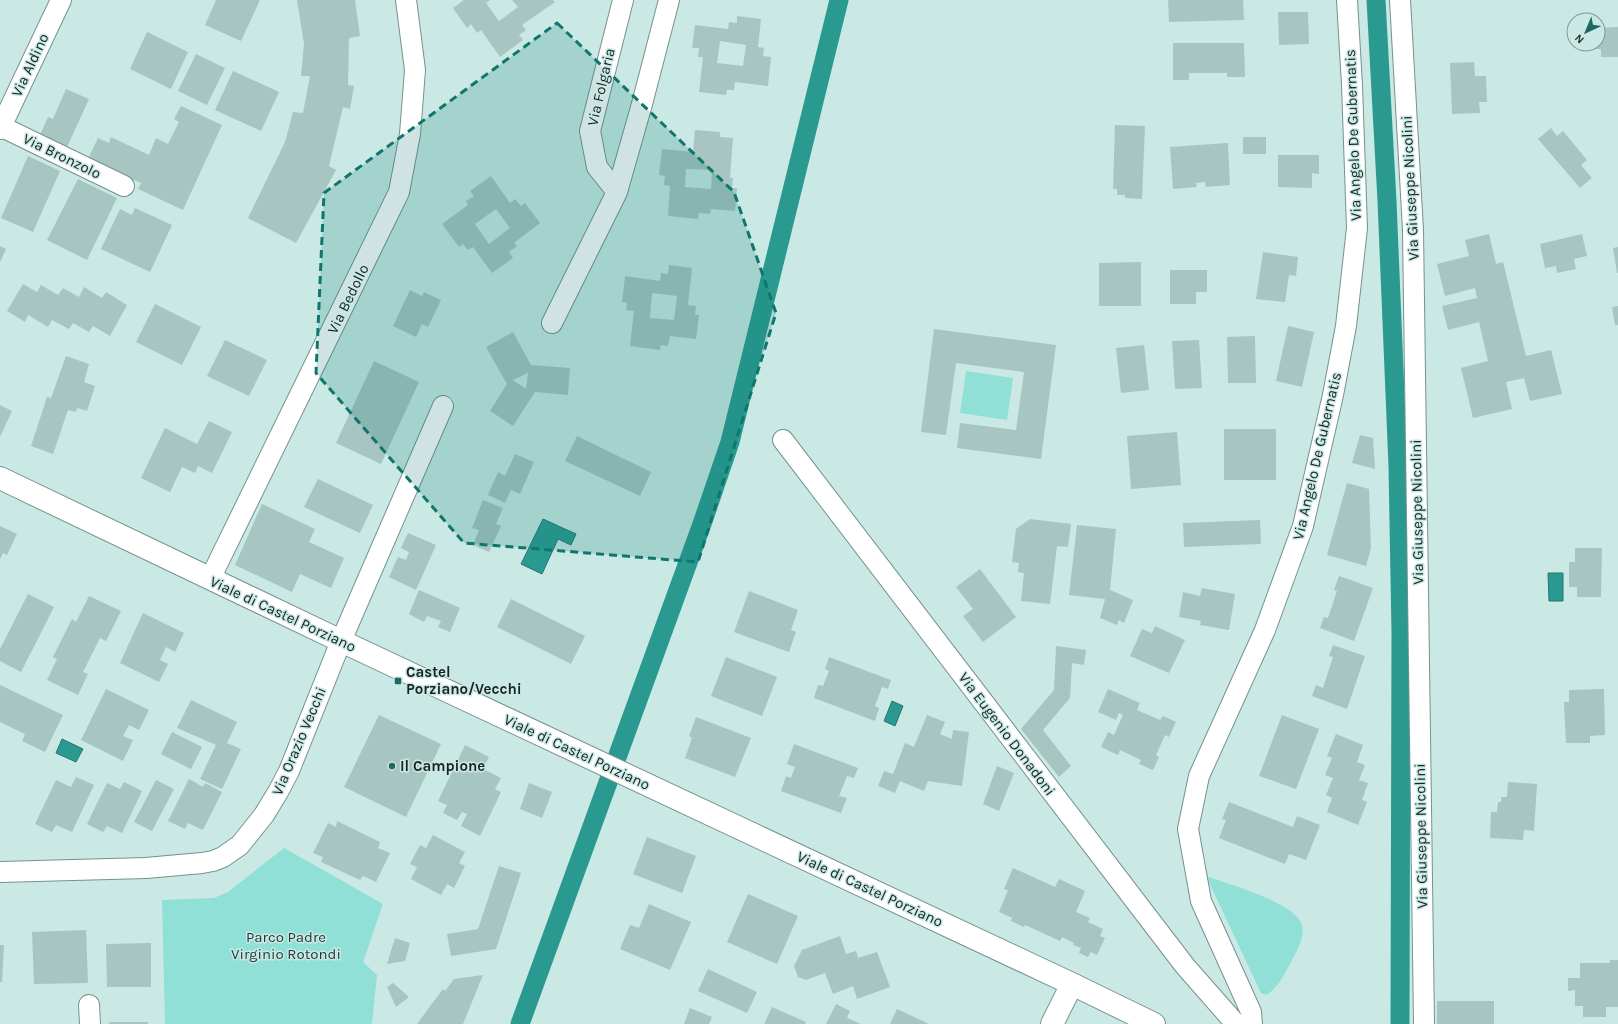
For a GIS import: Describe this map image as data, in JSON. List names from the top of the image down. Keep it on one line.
{"streets":{"street":["Via Aldino","Via Folgaria","Via Angelo De Gubernatis","Via Bronzolo","Via Giuseppe Nicolini","Via Bedollo","Viale di Castel Porziano","Via Eugenio Donadoni","Via Orazio Vecchi"]},"crossings":[["Via Aldino","Via Bronzolo"],["Via Bedollo","Viale di Castel Porziano"],["Viale di Castel Porziano","Via Orazio Vecchi"]],"parks":["Parco Padre Virginio Rotondi"],"places":{"transit":["Castel Porziano/Vecchi"],"other":["Il Campione"]},"north":"bottom left"}
